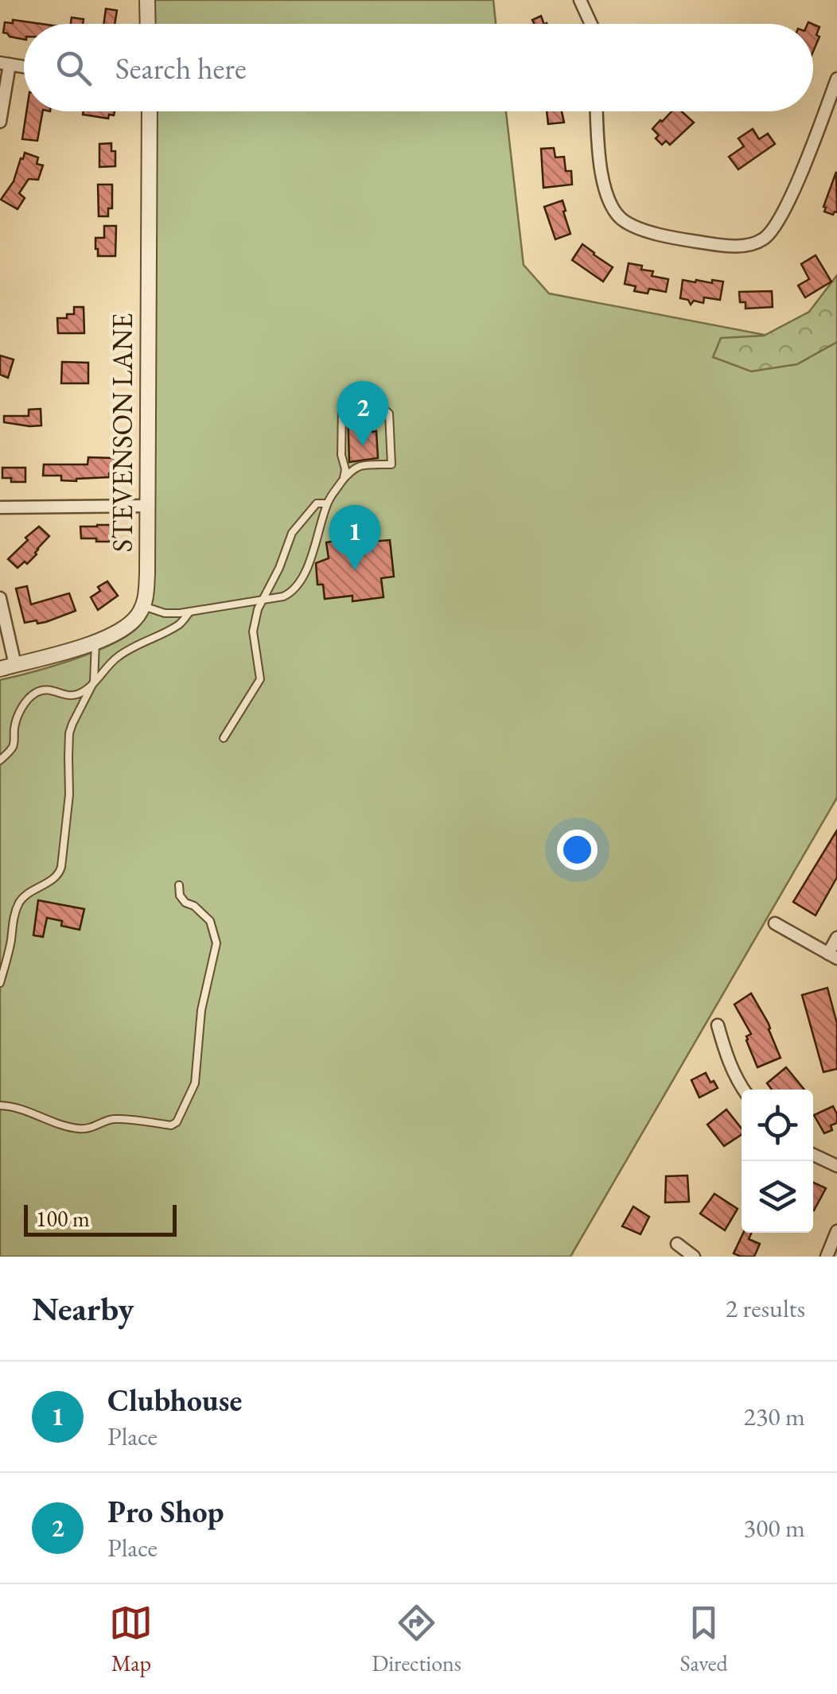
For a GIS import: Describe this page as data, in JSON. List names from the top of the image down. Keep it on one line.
{"streets":{"street":["STEVENSON LANE"]},"scale_bar":"100 m","page":{"search":"Search here","pins":["2","1"],"scale":"100 m","heading":["Nearby","2 results"],"list":[{"mark":"1","name":"Clubhouse","note":"Place","value":"230 m"},{"mark":"2","name":"Pro Shop","note":"Place","value":"300 m"}],"nav":["Map","Directions","Saved"]}}
